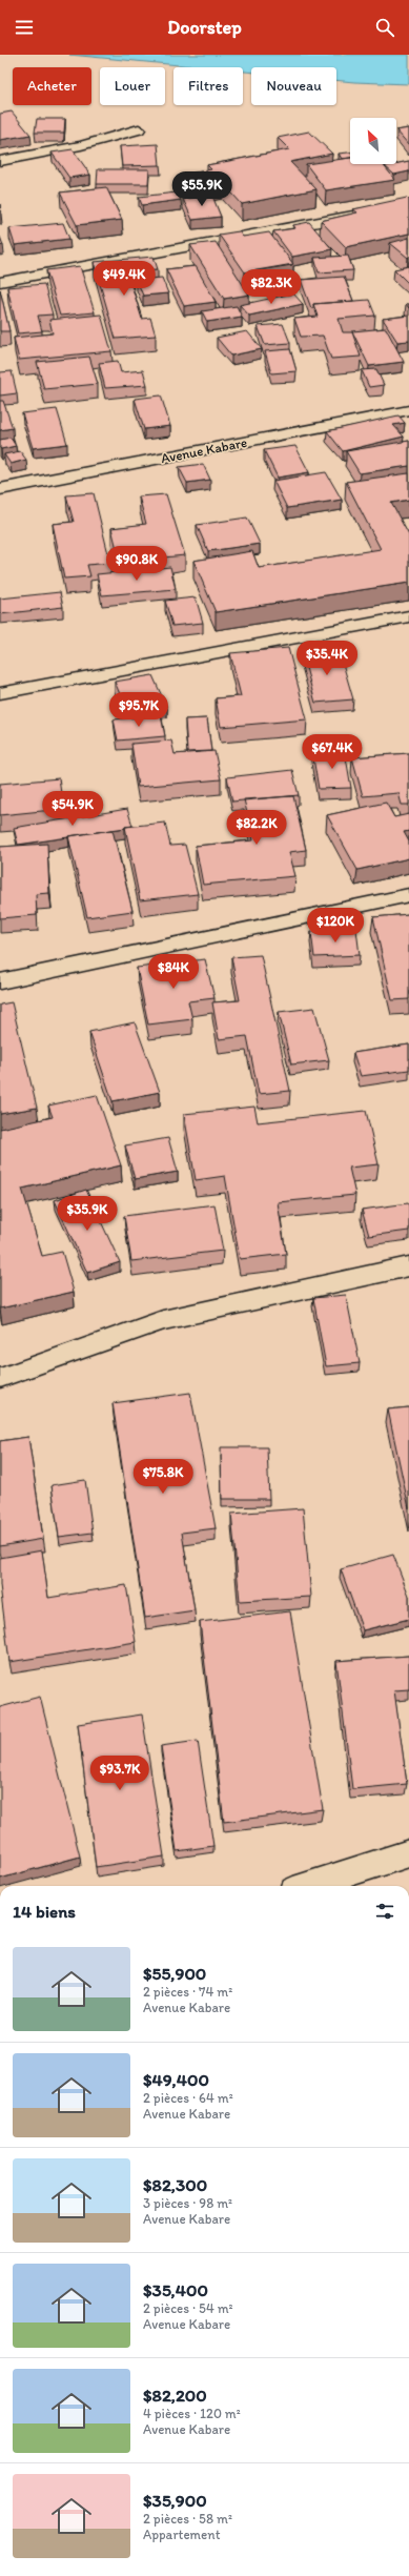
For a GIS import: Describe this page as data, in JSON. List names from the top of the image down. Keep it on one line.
{"streets":{"street":["Avenue Kabare"]},"north":"top left","page":{"header":"Doorstep","chip":["Acheter","Louer","Filtres","Nouveau"],"price":["$55.9K","$49.4K","$82.3K","$90.8K","$35.4K","$95.7K","$67.4K","$54.9K","$82.2K","$120K","$84K","$35.9K","$75.8K","$93.7K"],"heading":"14 biens","list":[{"name":"$55,900","note":"2 pièces · 74 m² · Avenue Kabare"},{"name":"$49,400","note":"2 pièces · 64 m² · Avenue Kabare"},{"name":"$82,300","note":"3 pièces · 98 m² · Avenue Kabare"},{"name":"$35,400","note":"2 pièces · 54 m² · Avenue Kabare"},{"name":"$82,200","note":"4 pièces · 120 m² · Avenue Kabare"},{"name":"$35,900","note":"2 pièces · 58 m² · Appartement"}]}}
